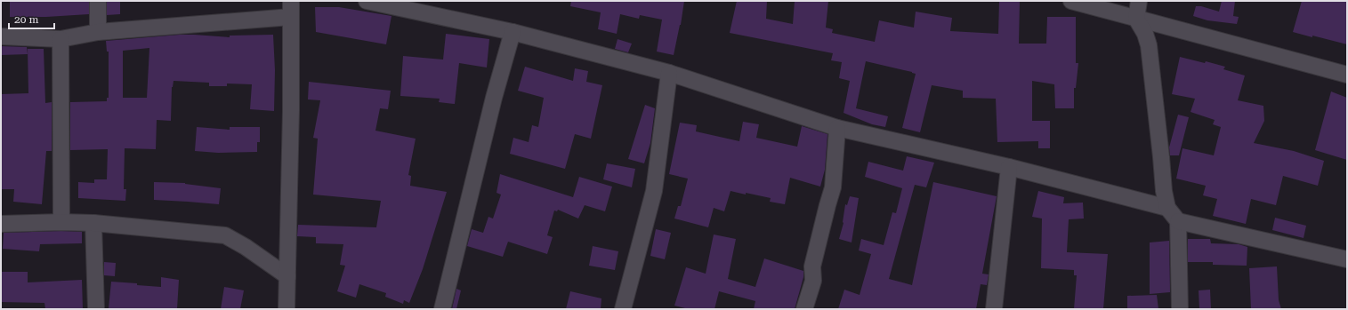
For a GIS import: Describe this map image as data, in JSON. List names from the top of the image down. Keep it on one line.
{"scale_bar":"20 m"}
